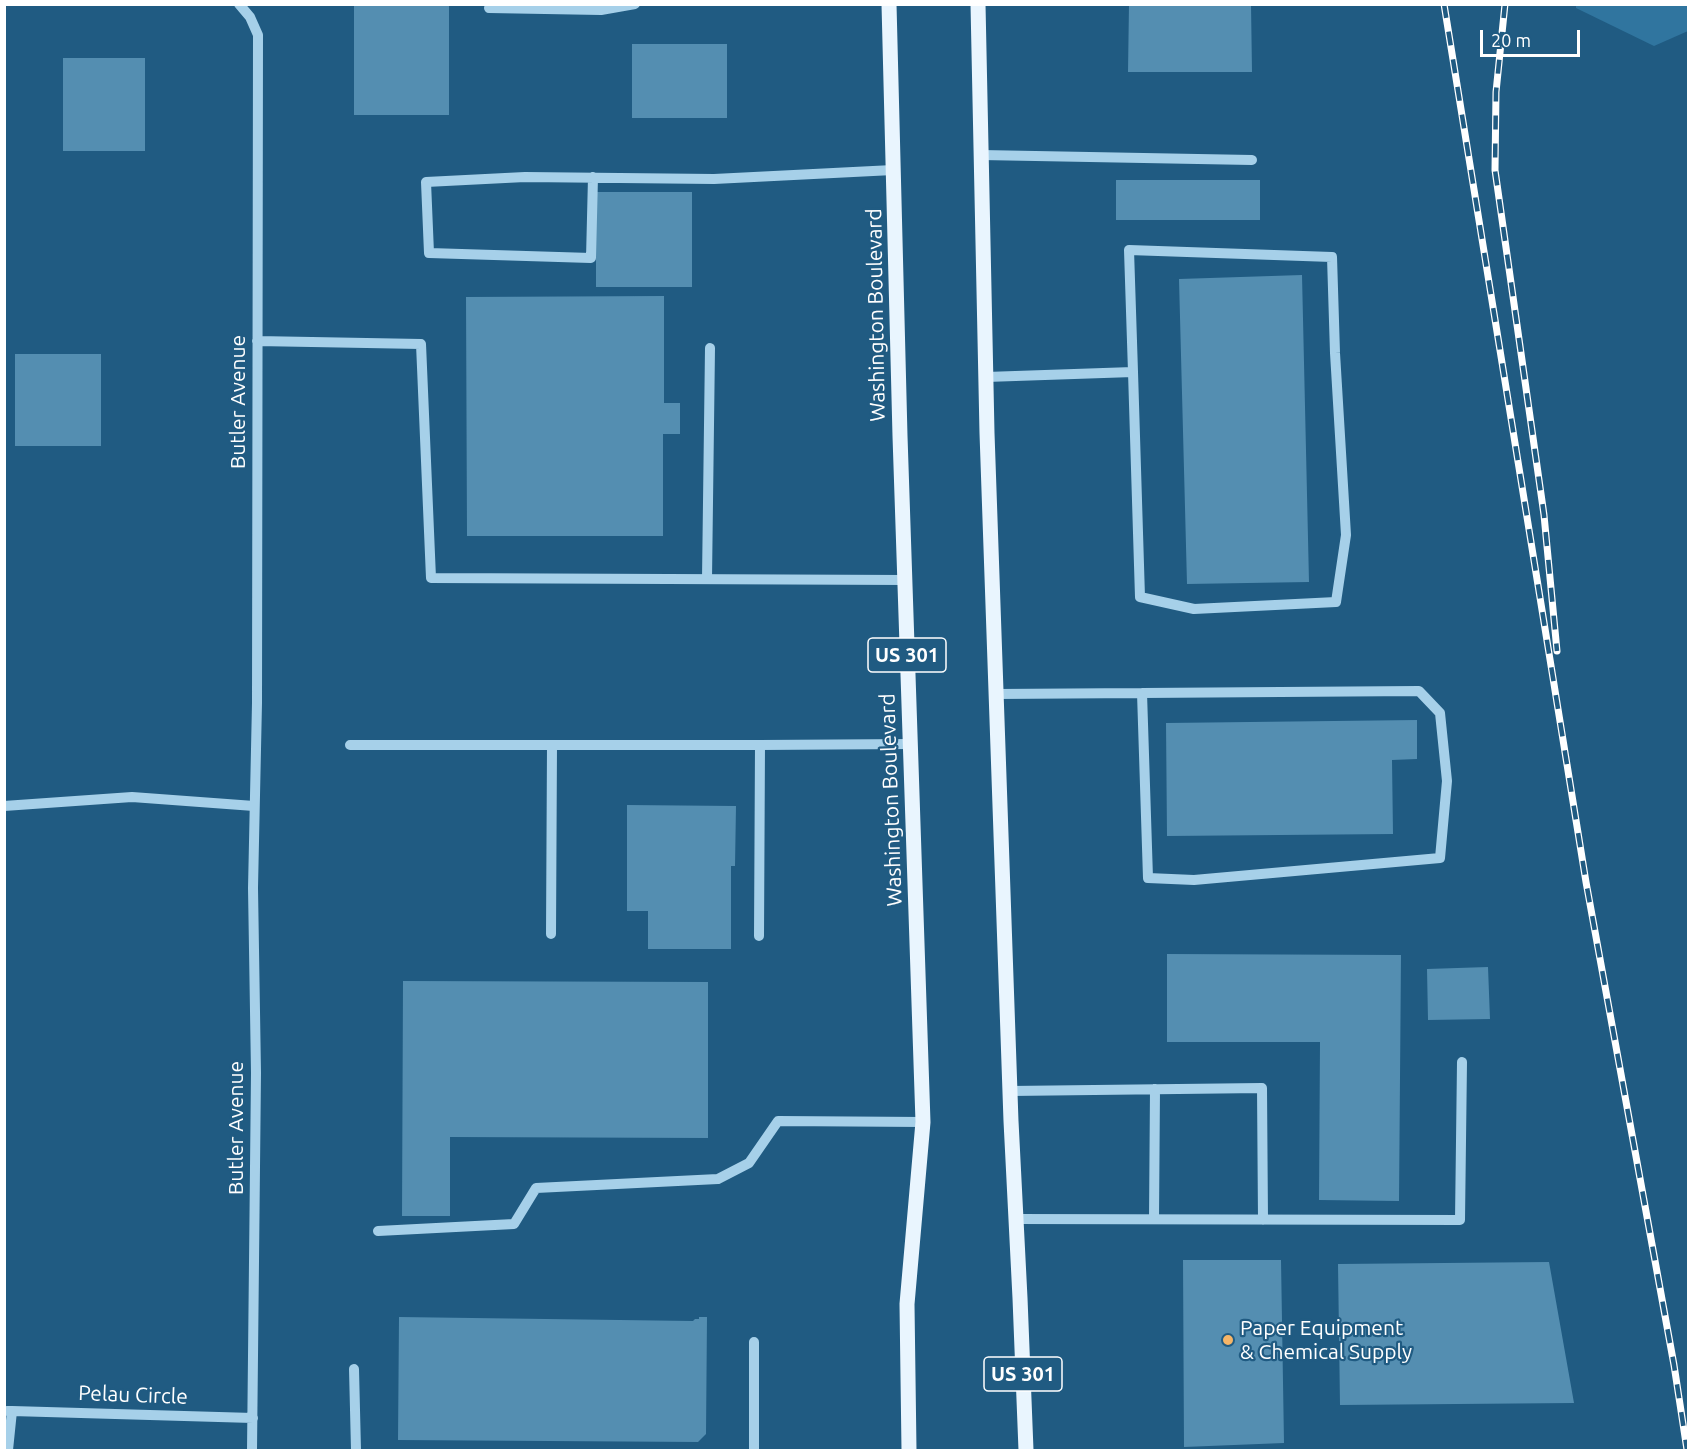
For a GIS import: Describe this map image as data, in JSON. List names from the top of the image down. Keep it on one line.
{"streets":{"main road":["Washington Boulevard","US 301"],"street":["Butler Avenue","Pelau Circle"]},"crossings":[["Butler Avenue","Pelau Circle"]],"places":["Paper Equipment & Chemical Supply"],"scale_bar":"20 m"}
